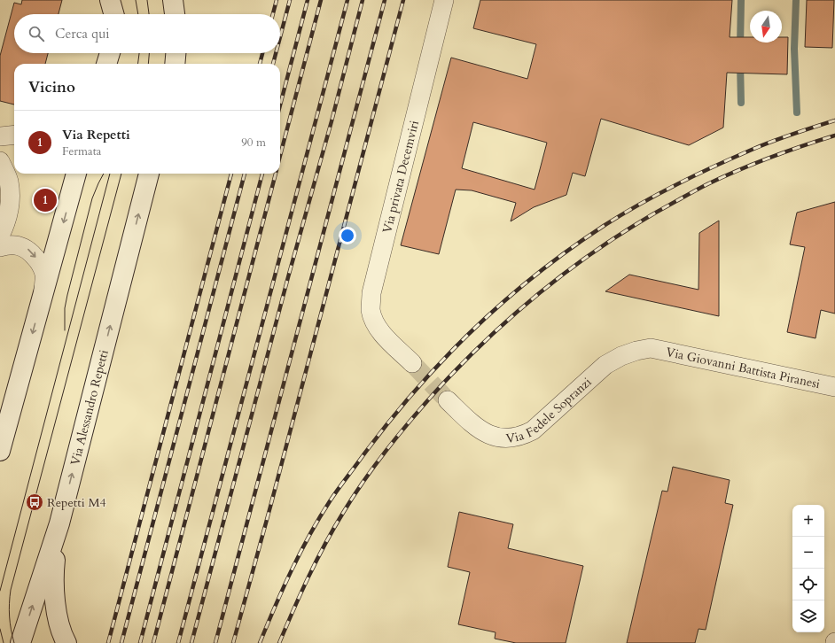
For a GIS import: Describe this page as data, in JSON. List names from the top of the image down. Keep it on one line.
{"streets":{"main road":["Via Alessandro Repetti"],"street":["Via privata Decemviri","Via Giovanni Battista Piranesi","Via Fedele Sopranzi"]},"crossings":[["Via Giovanni Battista Piranesi","Via Fedele Sopranzi"]],"places":{"bus stop":["Repetti M4"]},"north":"bottom","page":{"search":"Cerca qui","heading":"Vicino","list":[{"mark":"1","name":"Via Repetti","note":"Fermata","value":"90 m"}],"pins":"1","map_buttons":["+","−"]}}
